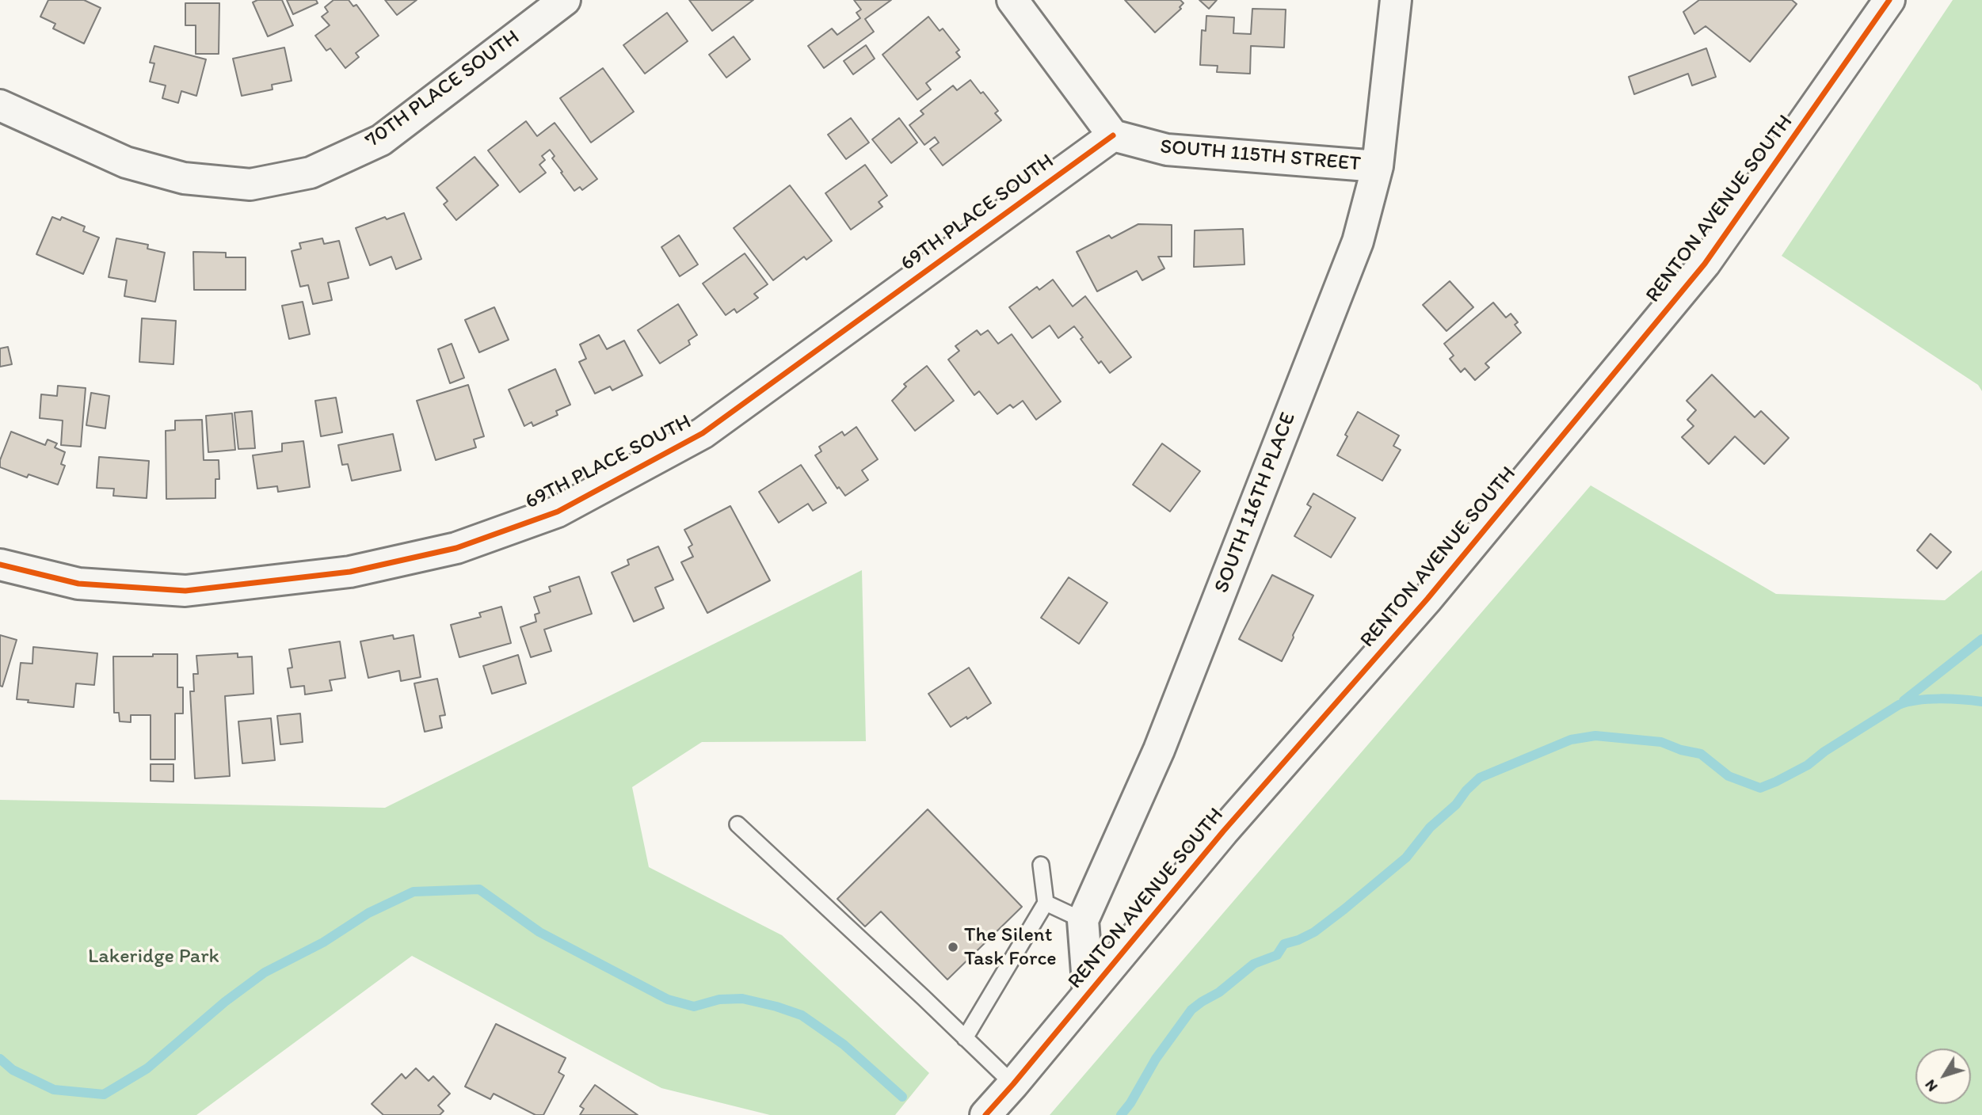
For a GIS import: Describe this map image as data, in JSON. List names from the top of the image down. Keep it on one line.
{"streets":{"street":["70TH PLACE SOUTH","SOUTH 115TH STREET","RENTON AVENUE SOUTH","69TH PLACE SOUTH","SOUTH 116TH PLACE"]},"crossings":[["SOUTH 115TH STREET","69TH PLACE SOUTH"],["SOUTH 115TH STREET","SOUTH 116TH PLACE"],["RENTON AVENUE SOUTH","SOUTH 116TH PLACE"]],"parks":["Lakeridge Park"],"places":["The Silent Task Force"],"north":"bottom left"}
